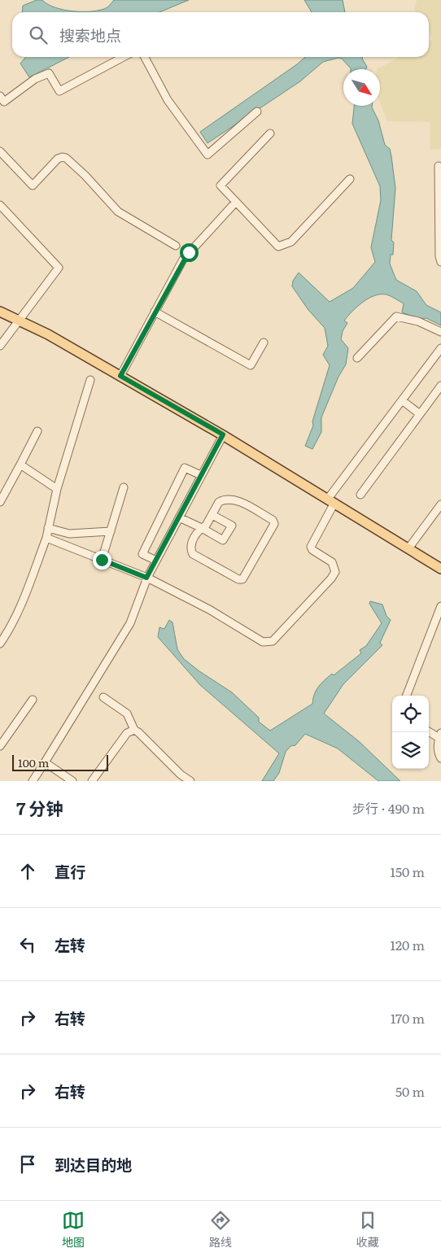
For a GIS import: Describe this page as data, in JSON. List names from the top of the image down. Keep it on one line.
{"scale_bar":"100 m","north":"bottom right","page":{"search":"搜索地点","scale":"100 m","heading":["7 分钟","步行 · 490 m"],"list":[["直行","150 m"],["左转","120 m"],["右转","170 m"],["右转","50 m"],"到达目的地"],"nav":["地图","路线","收藏"]}}
